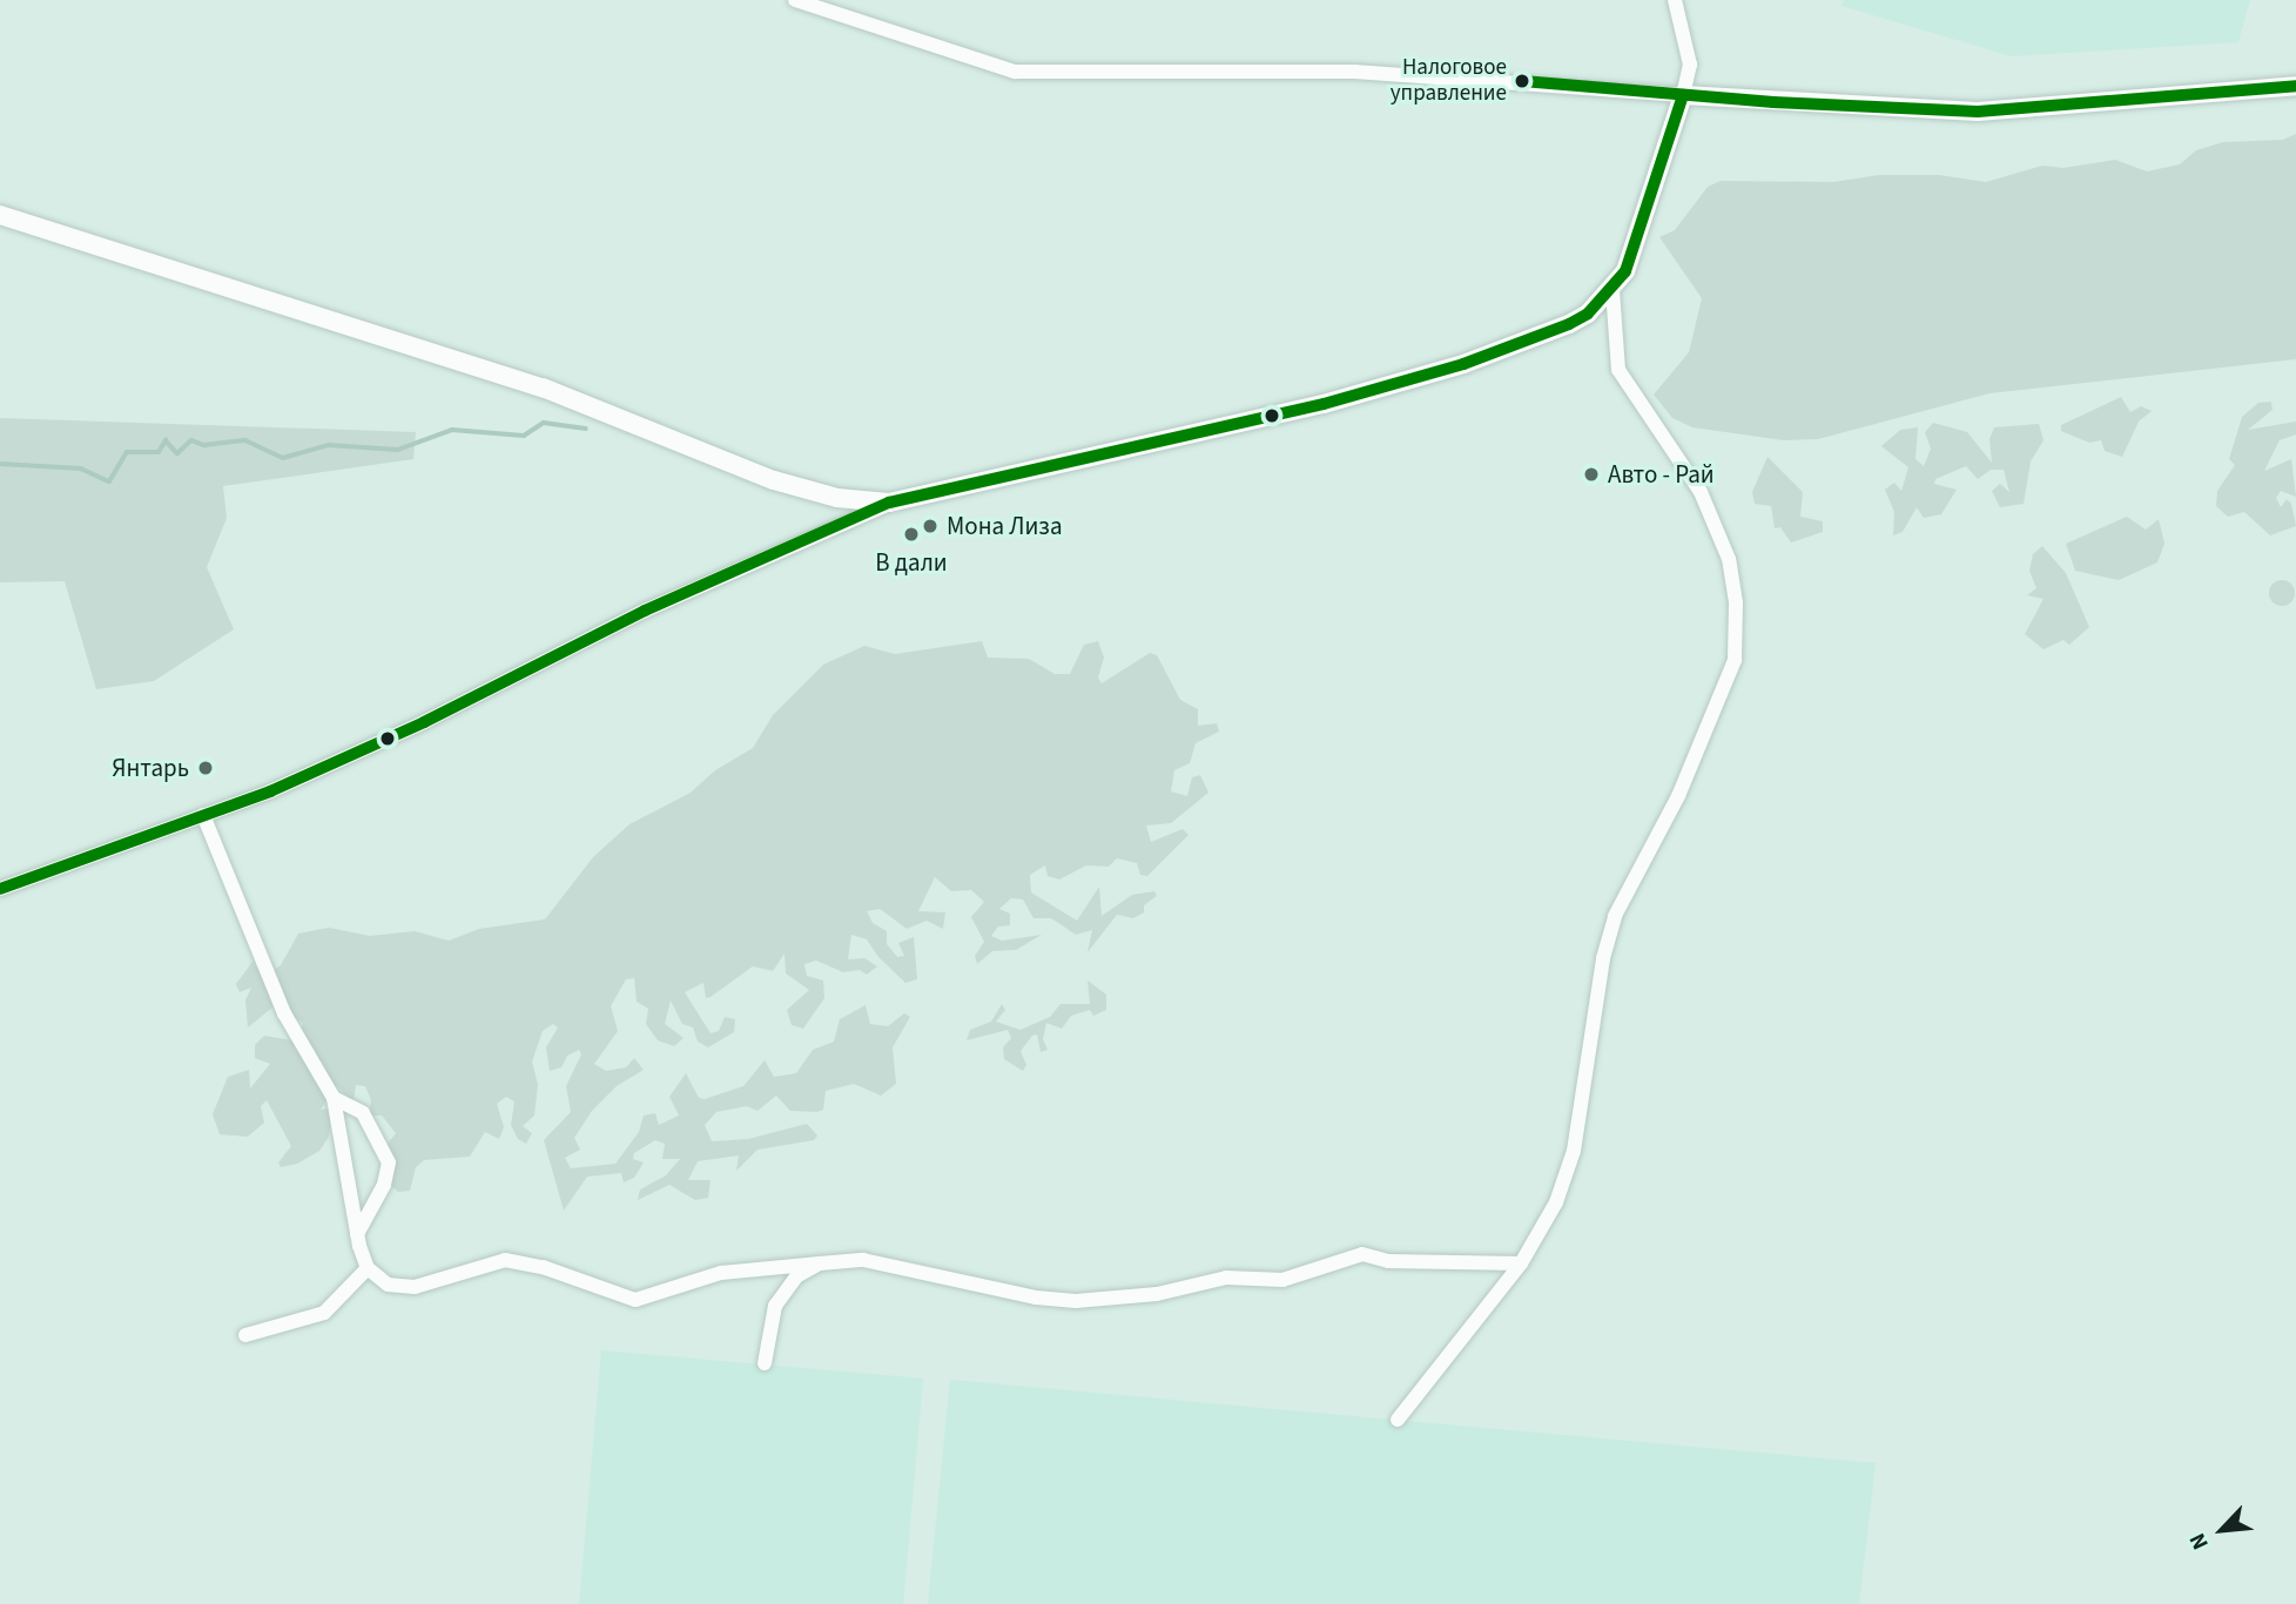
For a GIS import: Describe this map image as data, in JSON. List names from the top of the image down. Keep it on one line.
{"places":["Налоговое управление","Авто - Рай","Мона Лиза","В дали","Янтарь"],"north":"bottom left"}
